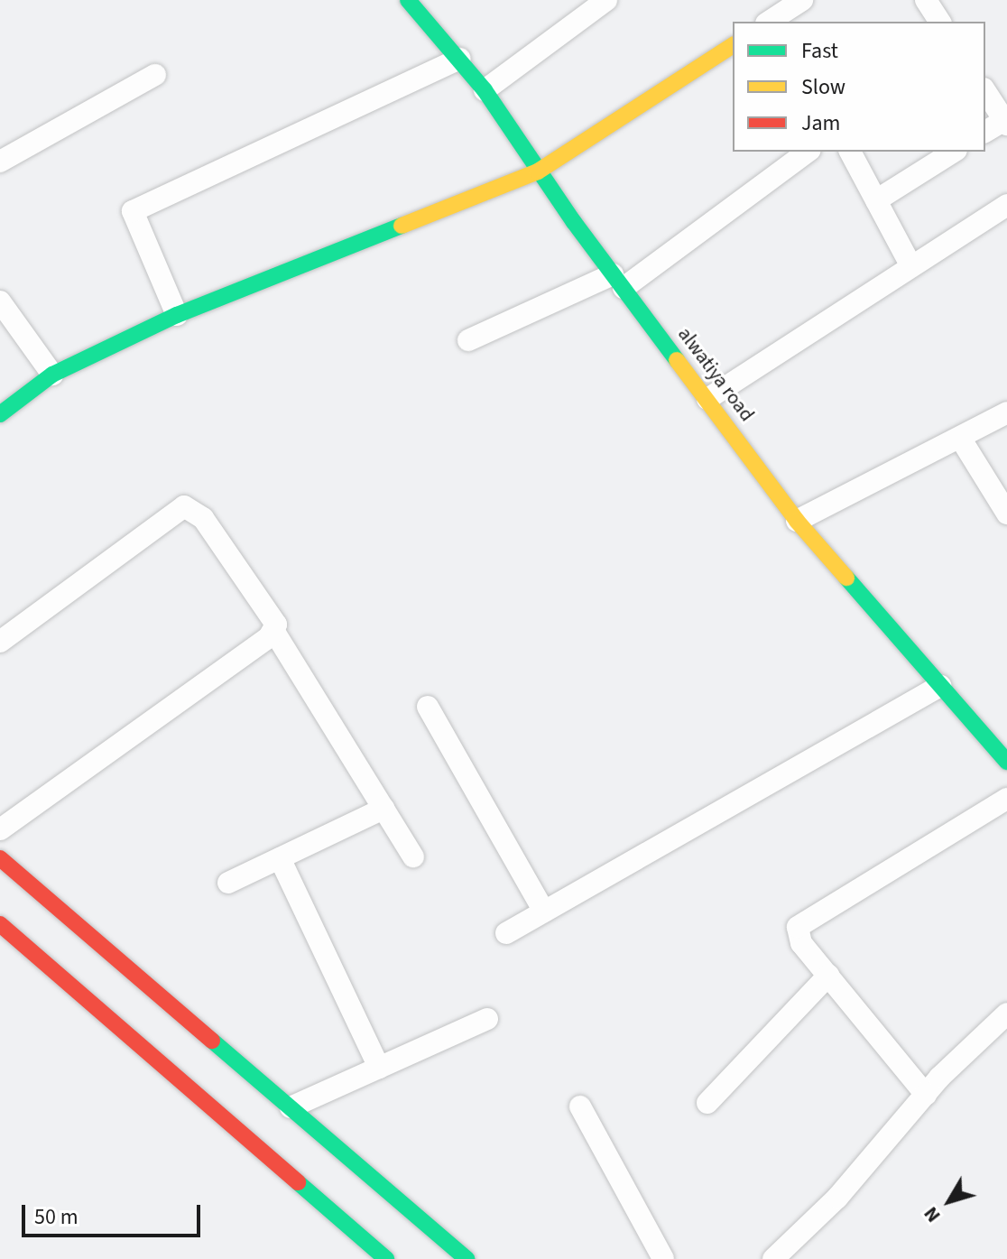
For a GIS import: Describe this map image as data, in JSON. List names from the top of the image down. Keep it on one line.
{"streets":{"street":["alwatiya road"]},"legend":["Fast","Slow","Jam"],"scale_bar":"50 m","north":"bottom left"}
